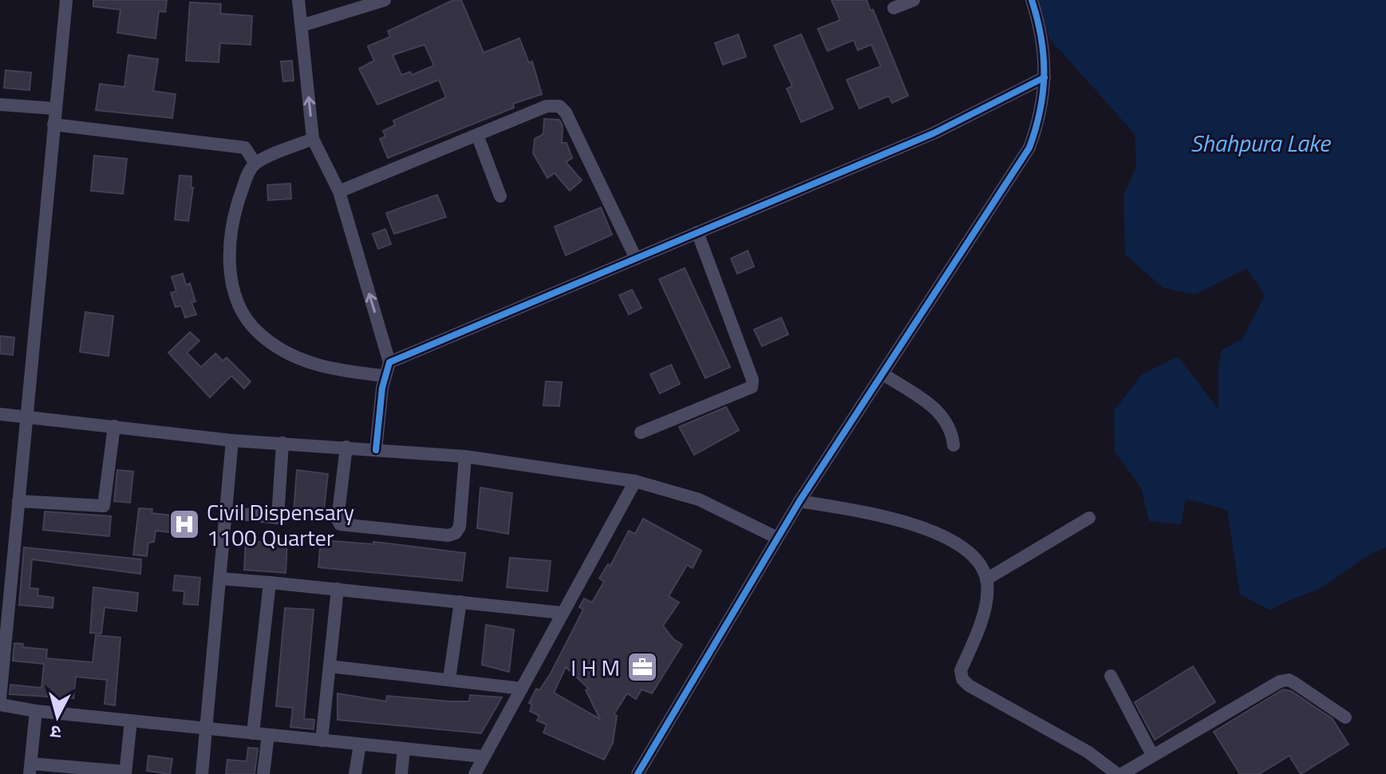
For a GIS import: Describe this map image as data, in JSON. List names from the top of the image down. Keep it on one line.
{"water":["Shahpura Lake"],"places":{"hospital":["Civil Dispensary 1100 Quarter"],"office":["I H M"]},"north":"bottom"}
